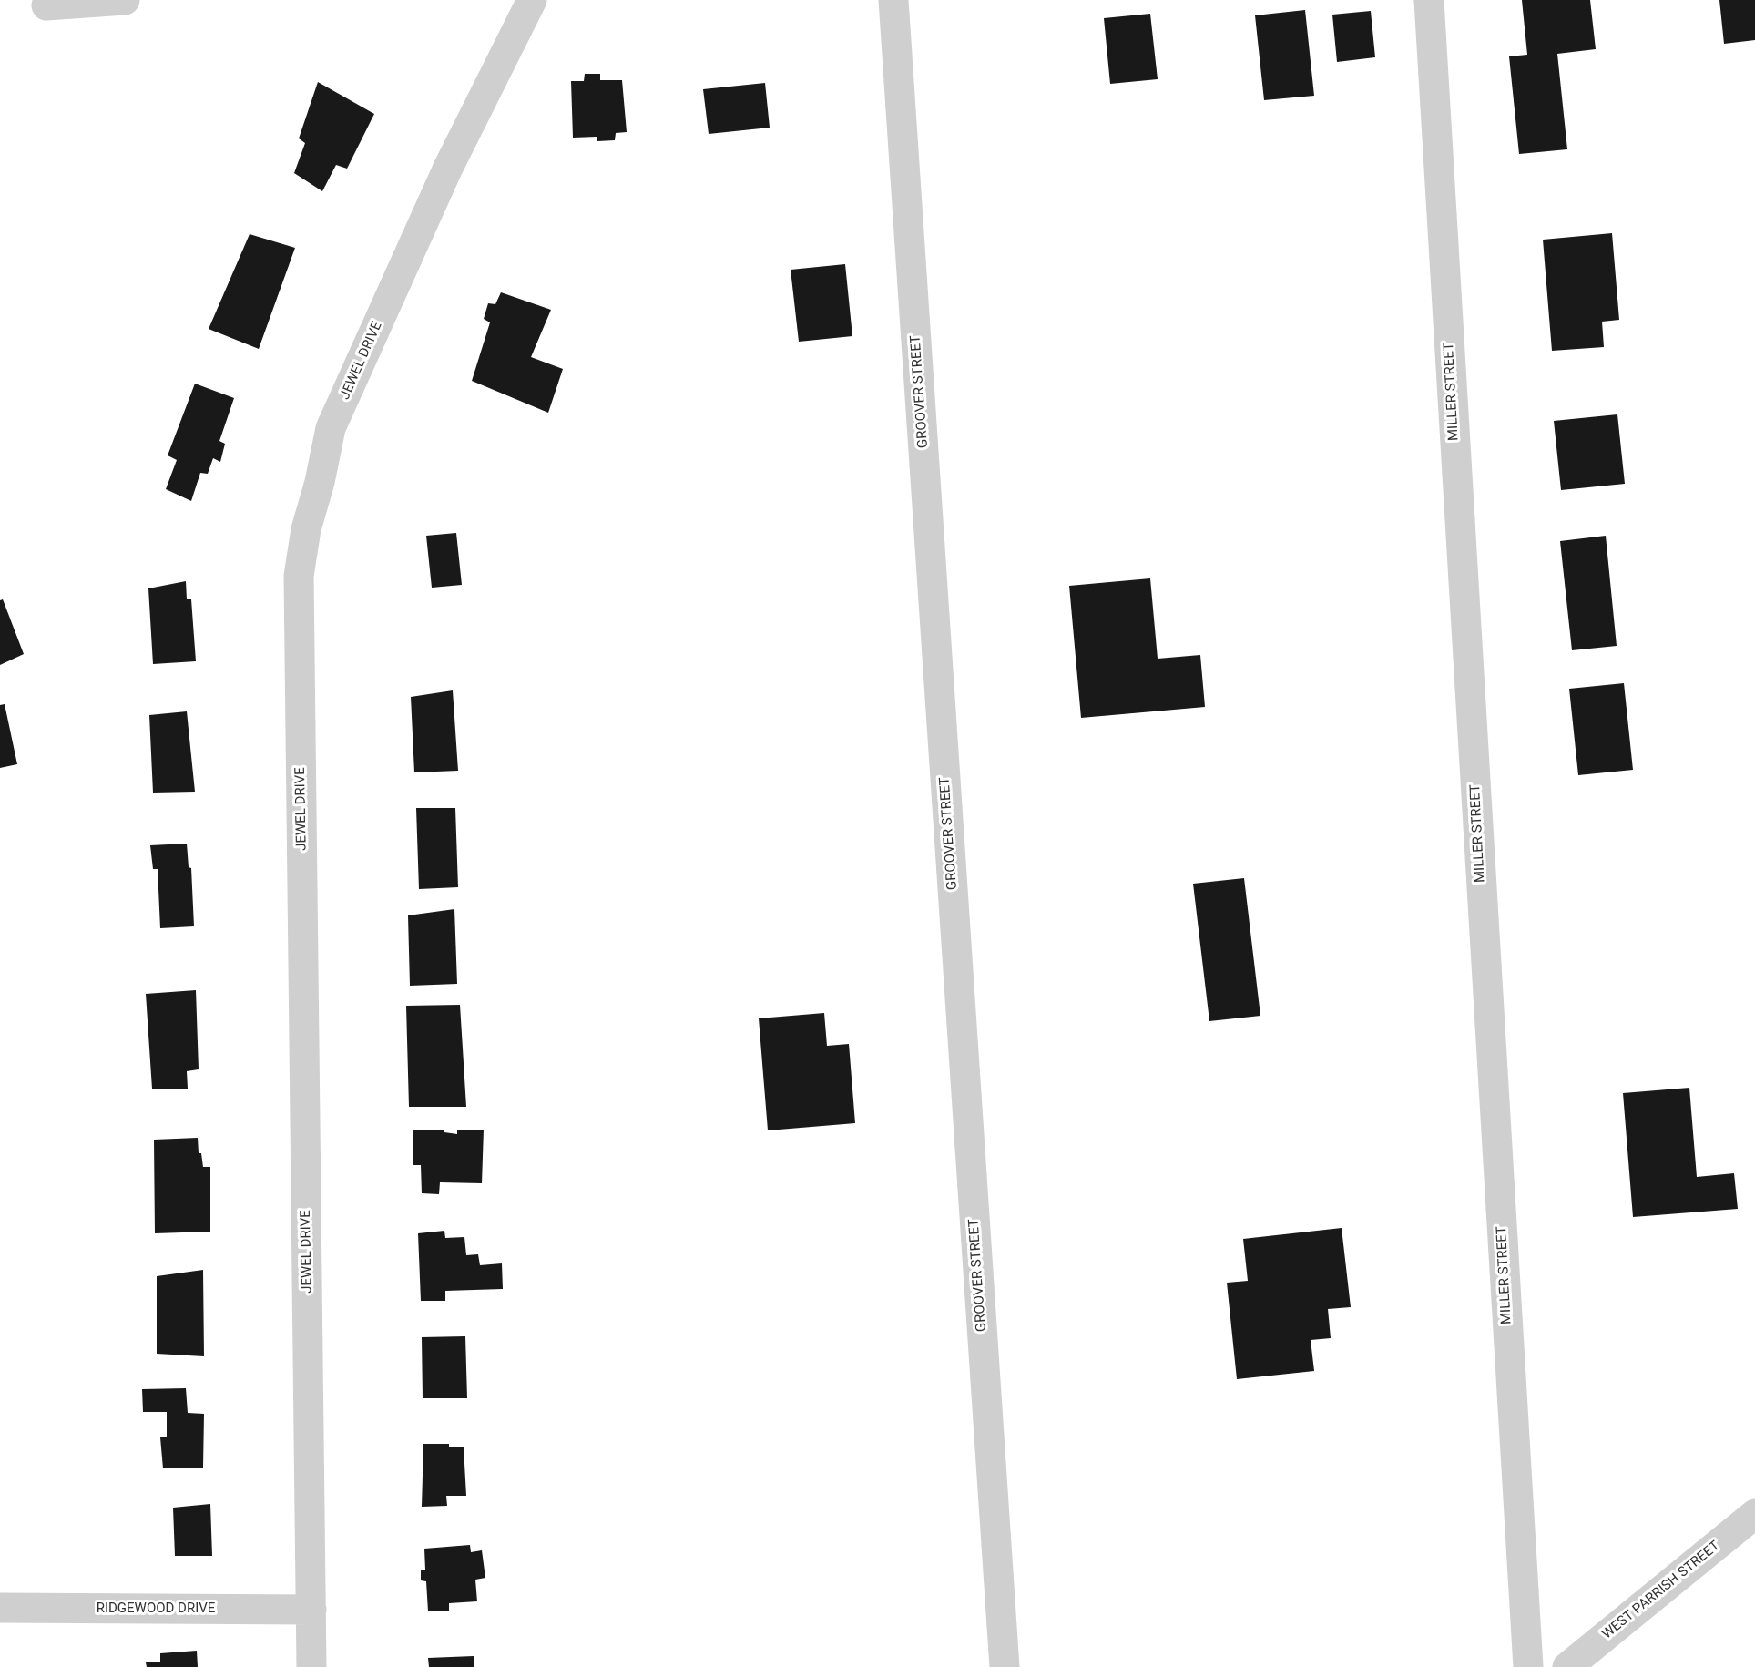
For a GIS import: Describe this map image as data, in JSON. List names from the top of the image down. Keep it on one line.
{"streets":{"street":["JEWEL DRIVE","GROOVER STREET","MILLER STREET","WEST PARRISH STREET","RIDGEWOOD DRIVE"]},"crossings":[["JEWEL DRIVE","RIDGEWOOD DRIVE"]]}
